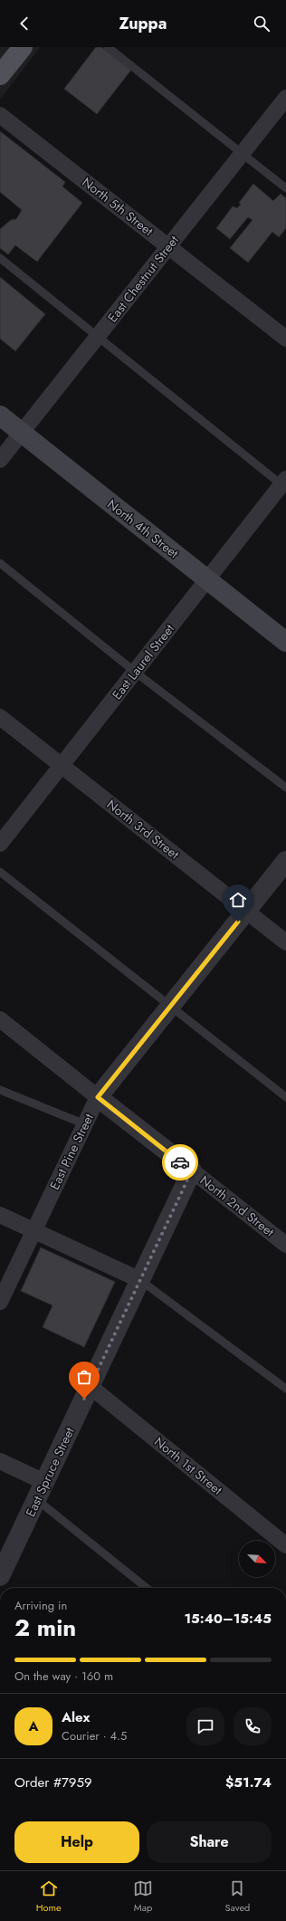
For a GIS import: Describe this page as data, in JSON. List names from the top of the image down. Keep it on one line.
{"streets":{"main road":["North 4th Street"],"street":["North 5th Street","East Chestnut Street","East Laurel Street","North 3rd Street","East Pine Street","North 2nd Street","North 1st Street","East Spruce Street"]},"crossings":[["North 5th Street","East Chestnut Street"],["East Chestnut Street","North 4th Street"],["North 4th Street","East Laurel Street"],["East Laurel Street","North 3rd Street"],["North 3rd Street","East Pine Street"],["East Pine Street","North 2nd Street"],["North 2nd Street","East Spruce Street"],["North 1st Street","East Spruce Street"]],"north":"bottom right","page":{"header":"Zuppa","heading":["2 min","Arriving in","15:40–15:45"],"panel":["Alex","Courier · 4.5","Order #7959","$51.74"],"bar":"On the way · 160 m","round":"A","buttons":["Help","Share"],"tabs":["Home","Map","Saved"]}}
